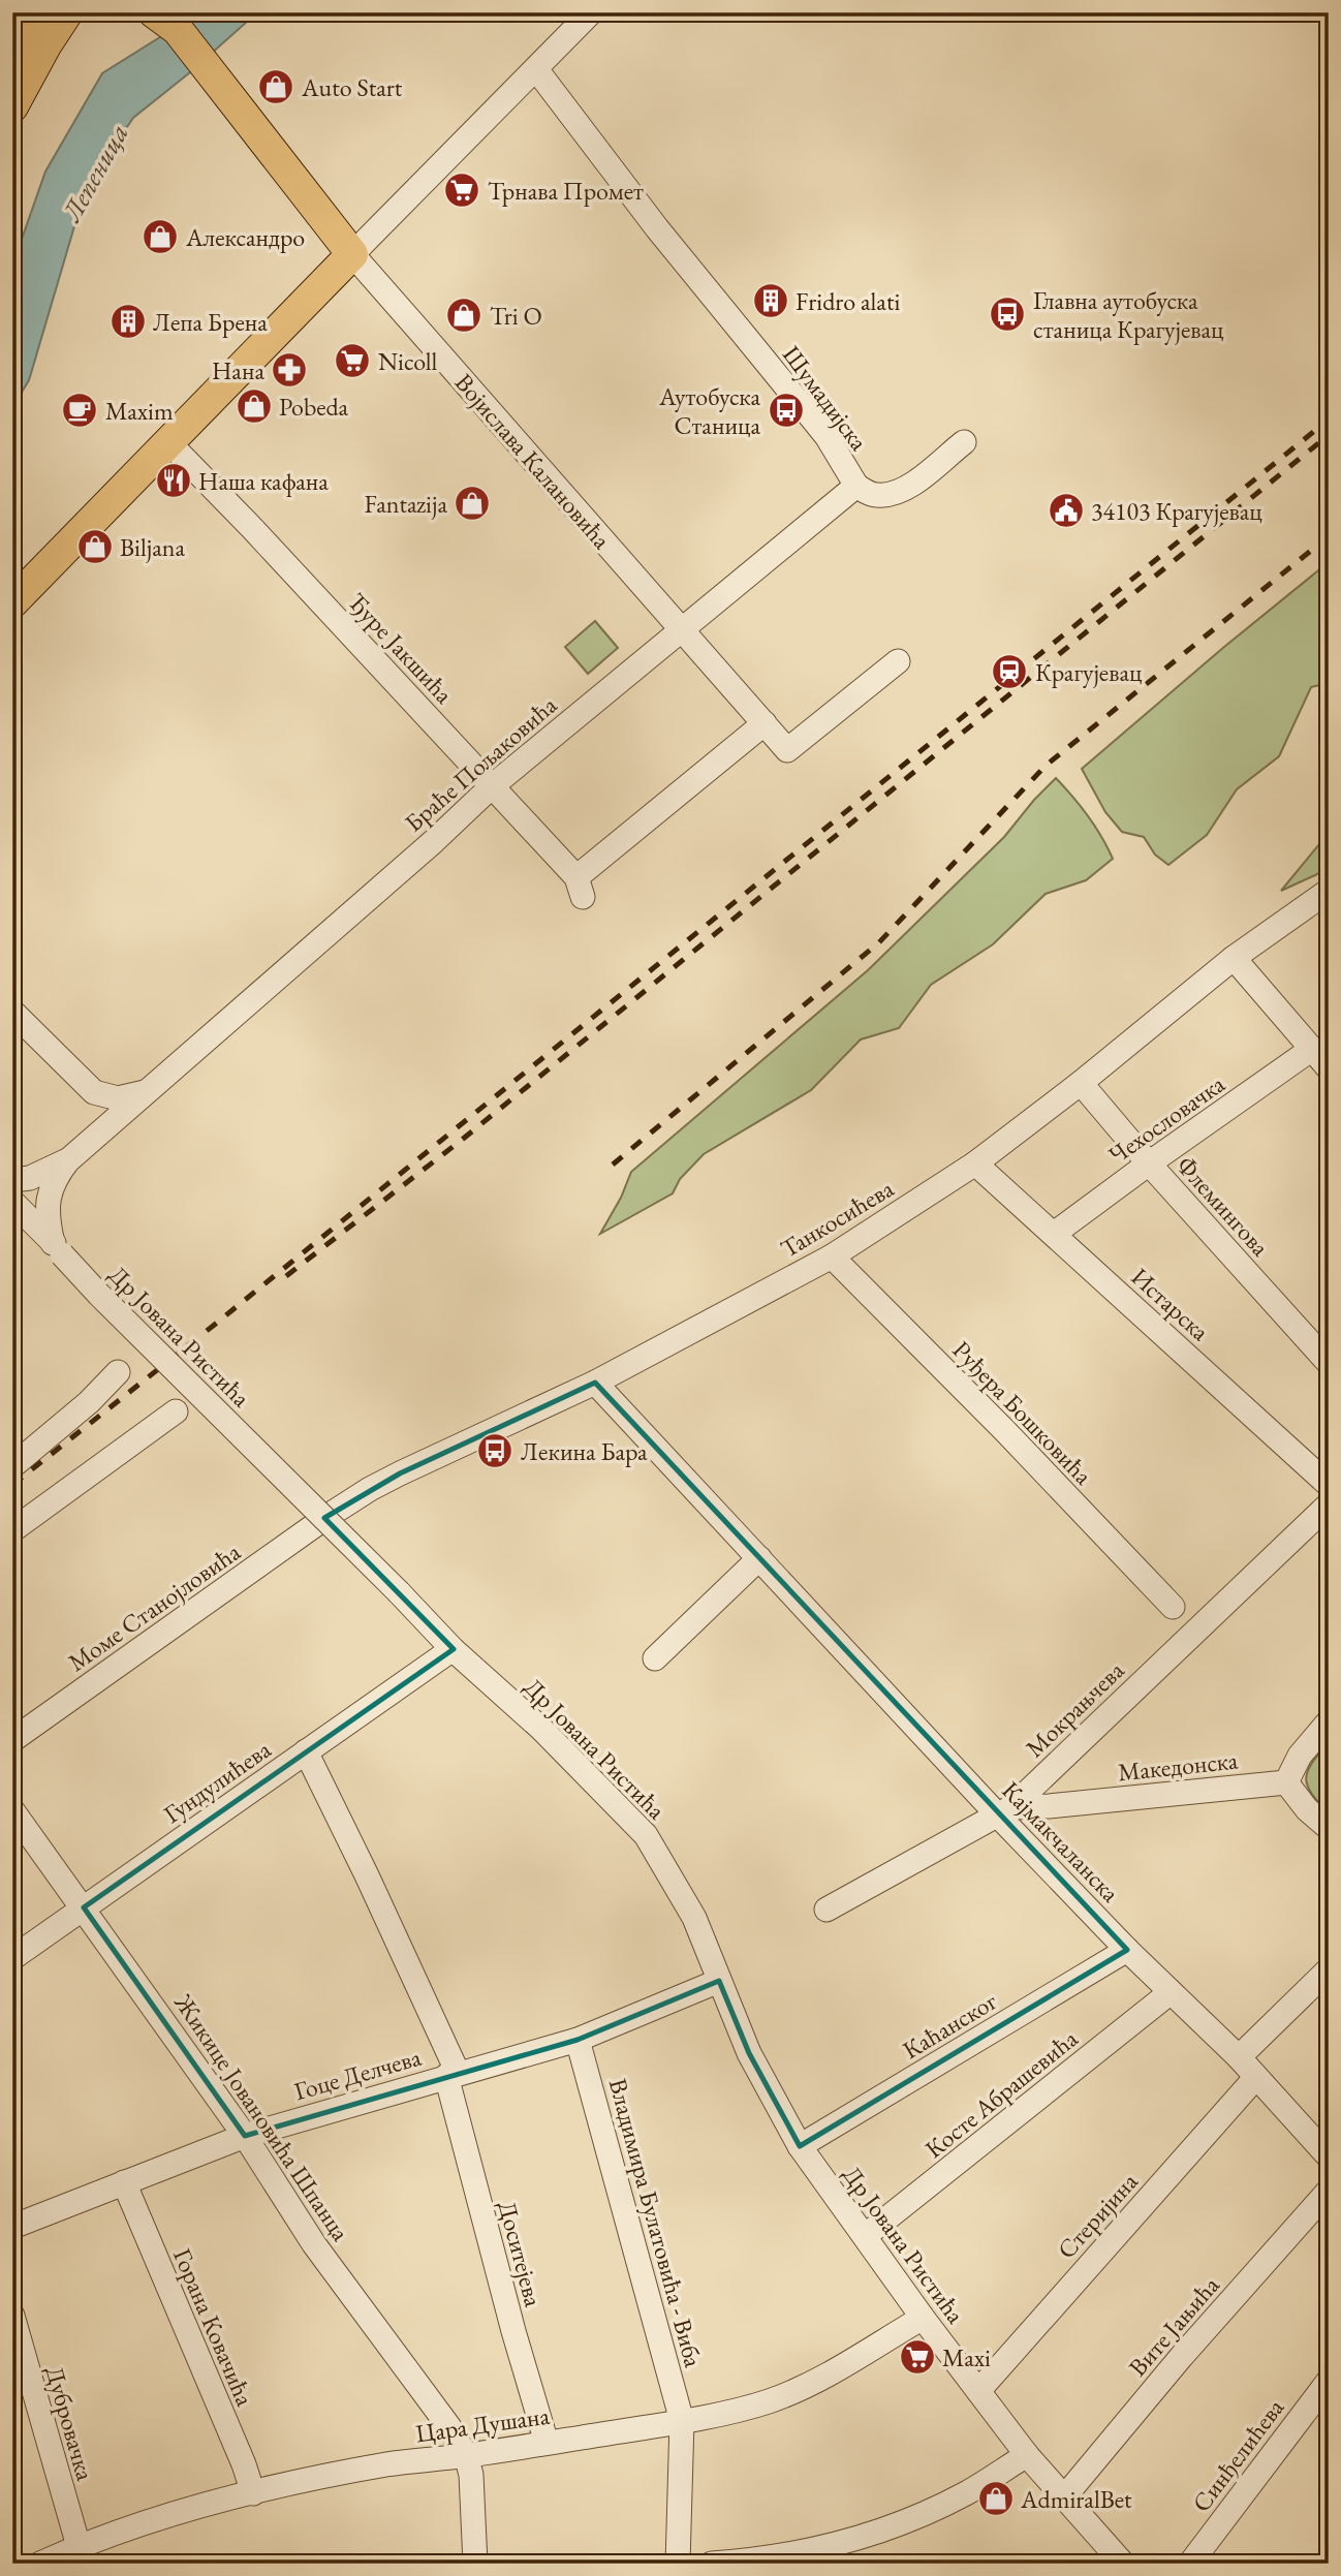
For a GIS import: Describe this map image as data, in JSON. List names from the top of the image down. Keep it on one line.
{"streets":{"main road":["Војислава Калановића"],"street":["Шумадијска","Ђуре Јакшића","Браће Пољаковића","Чехословачка","Флемингова","Танкосићева","Истарска","Др Јована Ристића","Руђера Бошковића","Моме Станојловића","Мокрањчева","Македонска","Гундулићева","Кајмакчаланска","Каћанског","Гоце Делчева","Косте Абрашевића","Жикице Јовановића Шпанца","Стеријина","Владимира Булатовића - Виба","Доситејева","Вите Јањића","Горана Ковачића","Дубровачка","Цара Душана","Синђелићева"]},"crossings":[["Шумадијска","Браће Пољаковића"],["Војислава Калановића","Ђуре Јакшића"],["Војислава Калановића","Браће Пољаковића"],["Ђуре Јакшића","Браће Пољаковића"],["Чехословачка","Флемингова"],["Чехословачка","Истарска"],["Флемингова","Танкосићева"],["Танкосићева","Истарска"],["Танкосићева","Руђера Бошковића"],["Танкосићева","Моме Станојловића"],["Танкосићева","Кајмакчаланска"],["Др Јована Ристића","Гундулићева"],["Др Јована Ристића","Каћанског"],["Др Јована Ристића","Гоце Делчева"],["Др Јована Ристића","Косте Абрашевића"],["Др Јована Ристића","Стеријина"],["Др Јована Ристића","Вите Јањића"],["Др Јована Ристића","Цара Душана"],["Мокрањчева","Македонска"],["Мокрањчева","Кајмакчаланска"],["Македонска","Кајмакчаланска"],["Гундулићева","Жикице Јовановића Шпанца"],["Гундулићева","Доситејева"],["Кајмакчаланска","Каћанског"],["Кајмакчаланска","Косте Абрашевића"],["Кајмакчаланска","Стеријина"],["Гоце Делчева","Жикице Јовановића Шпанца"],["Гоце Делчева","Владимира Булатовића - Виба"],["Гоце Делчева","Доситејева"],["Гоце Делчева","Горана Ковачића"],["Жикице Јовановића Шпанца","Цара Душана"],["Владимира Булатовића - Виба","Цара Душана"],["Доситејева","Цара Душана"],["Горана Ковачића","Цара Душана"],["Дубровачка","Цара Душана"]],"water":["Лепеница"],"places":{"shop":["Auto Start","Александро","Tri O","Pobeda","Fantazija","Biljana","AdmiralBet"],"supermarket":["Трнава Промет","Nicoll","Maxi"],"building":["Fridro alati","Лепа Брена"],"bus stop":["Главна аутобуска станица Крагујевац","Аутобуска Станица","Лекина Бара"],"pharmacy":["Нана"],"cafe":["Maxim"],"restaurant":["Наша кафана"],"public building":["34103 Крагујевац"],"station":["Крагујевац"]}}
